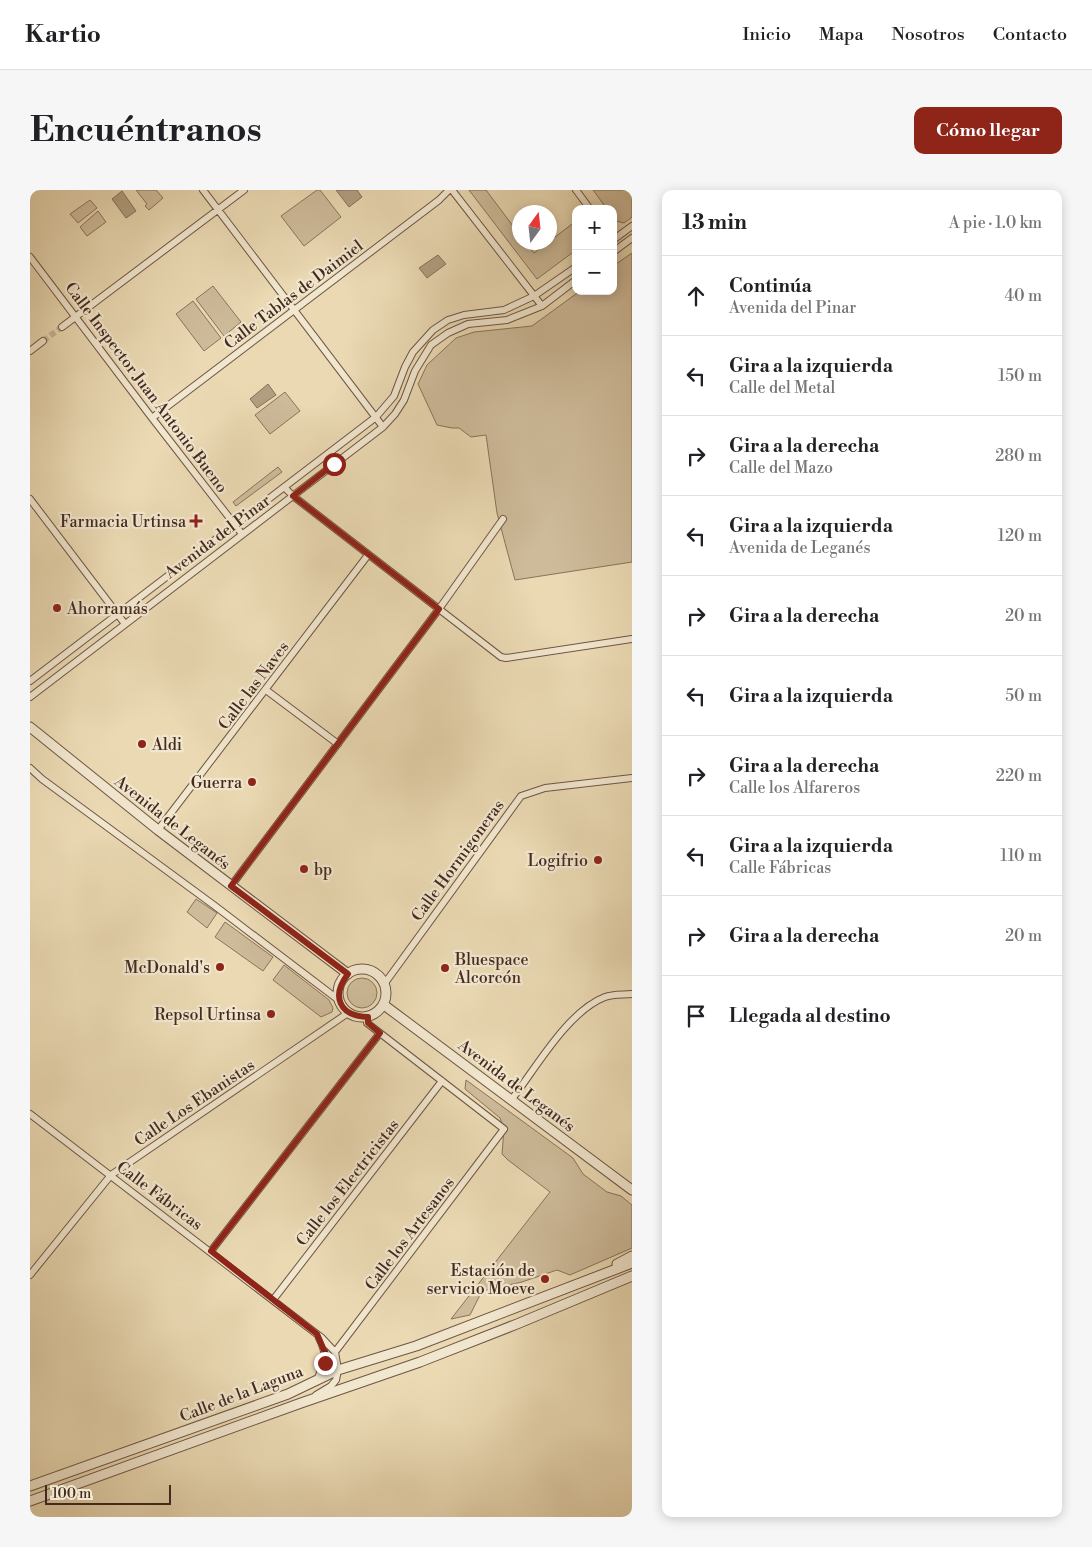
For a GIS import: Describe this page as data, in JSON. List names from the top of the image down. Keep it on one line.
{"streets":{"street":["Calle Tablas de Daimiel","Calle Inspector Juan Antonio Bueno","Avenida del Pinar","Calle las Naves","Avenida de Leganés","Calle Hormigoneras","Calle Los Ebanistas","Calle los Electricistas","Calle Fábricas","Calle los Artesanos","Calle de la Laguna"]},"crossings":[["Calle Tablas de Daimiel","Calle Inspector Juan Antonio Bueno"],["Calle Inspector Juan Antonio Bueno","Avenida del Pinar"],["Calle las Naves","Avenida de Leganés"],["Avenida de Leganés","Calle Hormigoneras"],["Avenida de Leganés","Calle Los Ebanistas"],["Calle Hormigoneras","Calle Los Ebanistas"],["Calle Los Ebanistas","Calle Fábricas"],["Calle los Electricistas","Calle Fábricas"],["Calle los Electricistas","Calle los Artesanos"],["Calle Fábricas","Calle los Artesanos"]],"places":{"health":["Farmacia Urtinsa"],"other":["Ahorramás","Aldi","Guerra","Logifrio","bp","McDonald's","Bluespace Alcorcón","Repsol Urtinsa","Estación de servicio Moeve"]},"scale_bar":"100 m","north":"top","page":{"header":"Kartio","nav":["Inicio","Mapa","Nosotros","Contacto"],"buttons":"Cómo llegar","title":"Encuéntranos","heading":["13 min","A pie · 1.0 km"],"map_buttons":["+","−"],"list":[["Continúa","Avenida del Pinar","40 m"],["Gira a la izquierda","Calle del Metal","150 m"],["Gira a la derecha","Calle del Mazo","280 m"],["Gira a la izquierda","Avenida de Leganés","120 m"],["Gira a la derecha","20 m"],["Gira a la izquierda","50 m"],["Gira a la derecha","Calle los Alfareros","220 m"],["Gira a la izquierda","Calle Fábricas","110 m"],["Gira a la derecha","20 m"],"Llegada al destino"],"scale":"100 m"}}
